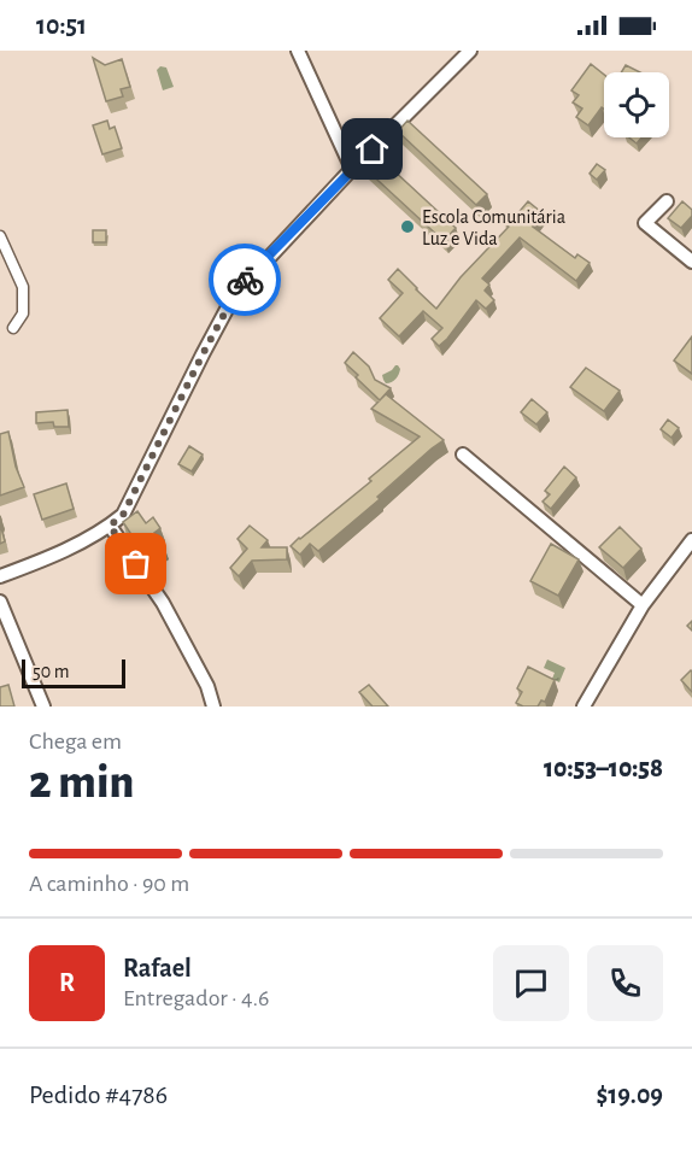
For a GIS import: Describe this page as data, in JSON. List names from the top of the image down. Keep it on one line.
{"places":["Escola Comunitária Luz e Vida"],"scale_bar":"50 m","page":{"status":"10:51","scale":"50 m","heading":["2 min","Chega em","10:53–10:58"],"panel":["Rafael","Entregador · 4.6","Pedido #4786","$19.09"],"bar":"A caminho · 90 m","round":"R"}}
